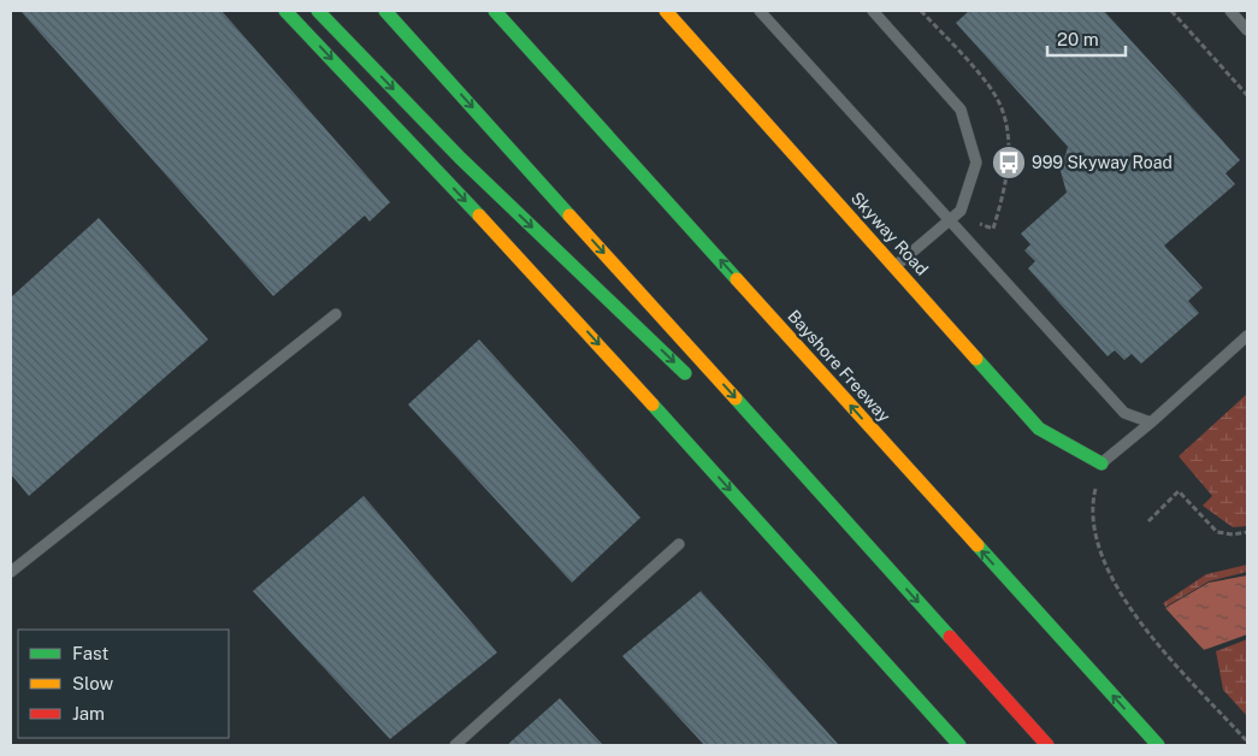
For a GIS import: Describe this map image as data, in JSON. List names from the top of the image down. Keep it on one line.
{"streets":{"main road":["Skyway Road","Bayshore Freeway"]},"places":{"bus stop":["999 Skyway Road"]},"legend":["Fast","Slow","Jam"],"scale_bar":"20 m"}
